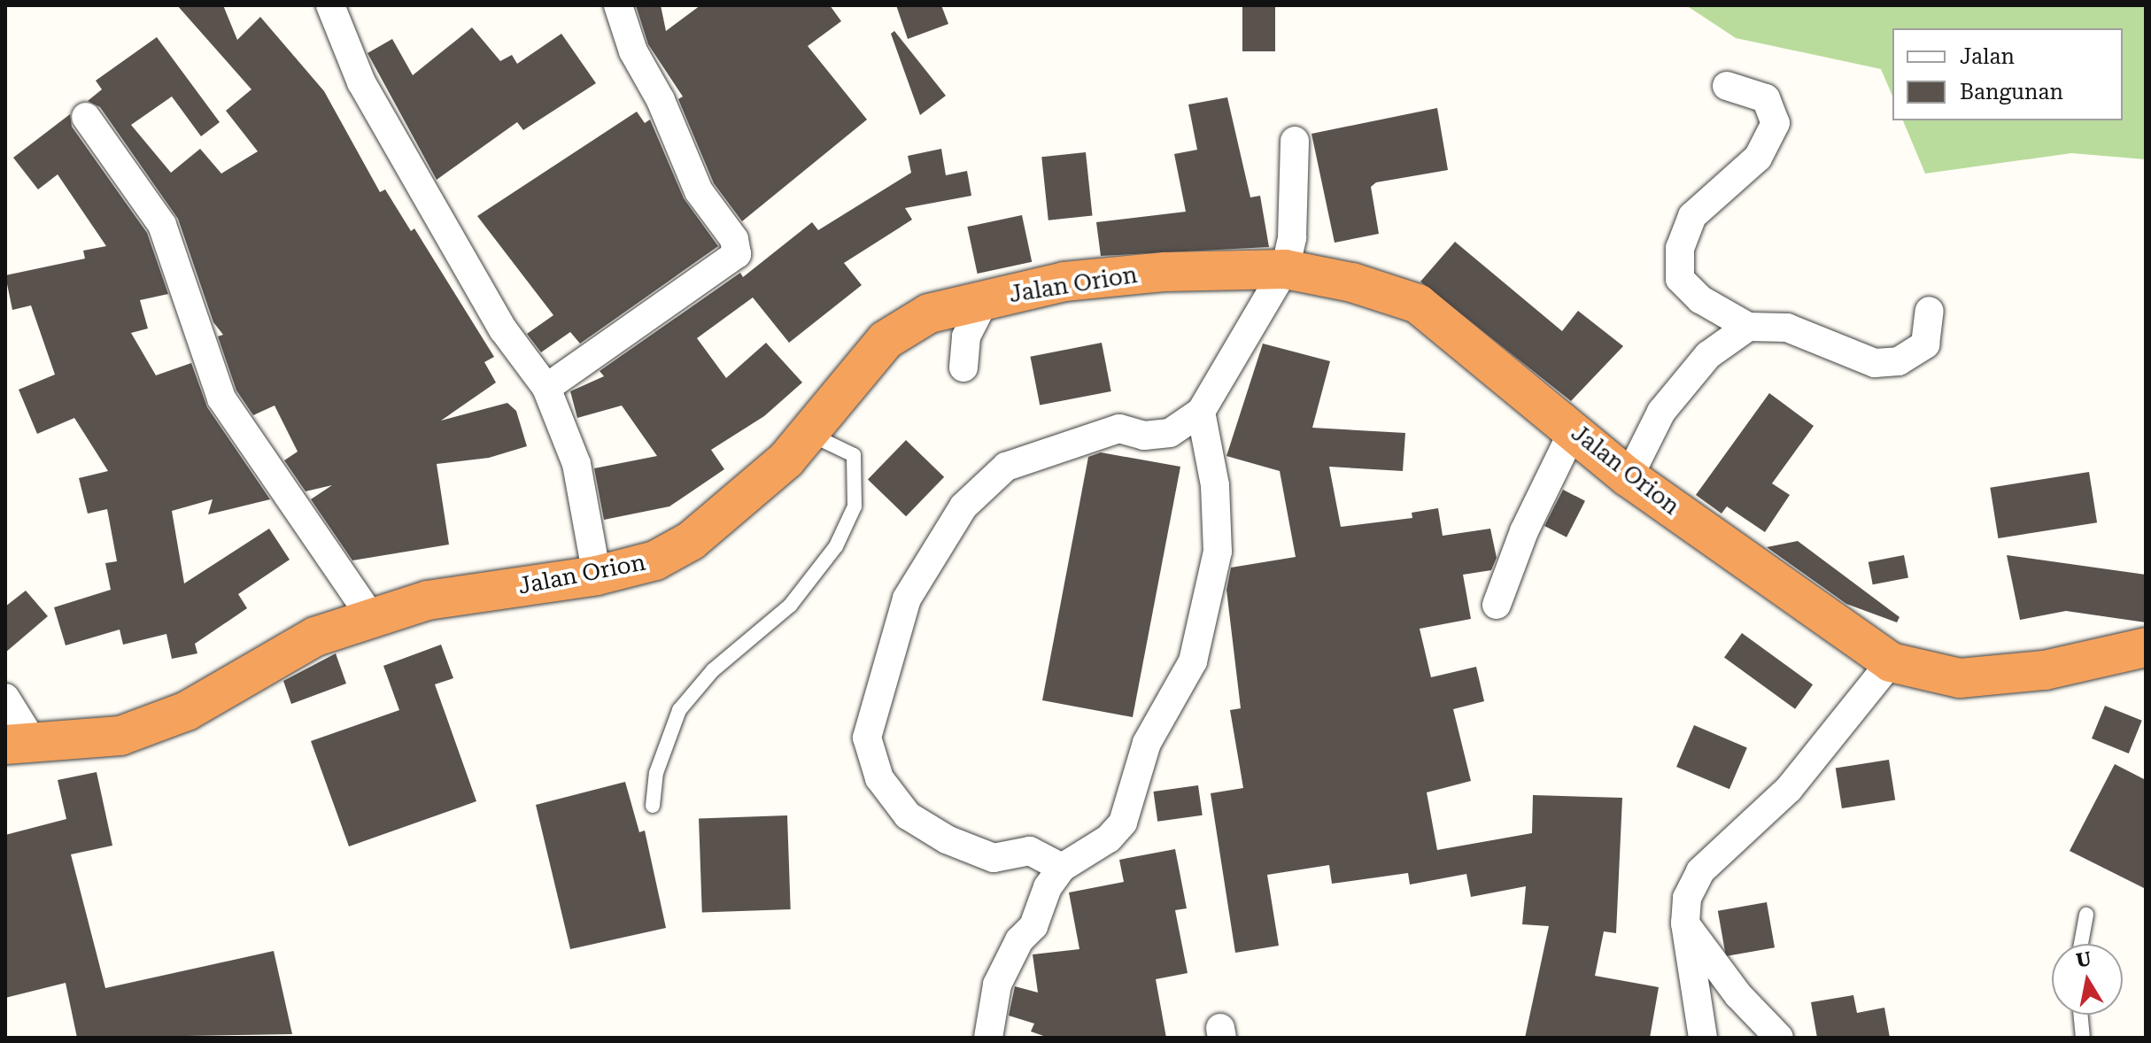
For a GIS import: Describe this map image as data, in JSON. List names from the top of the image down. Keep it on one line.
{"streets":{"highway":["Jalan Orion"]},"legend":["Jalan","Bangunan"],"north":"top"}
